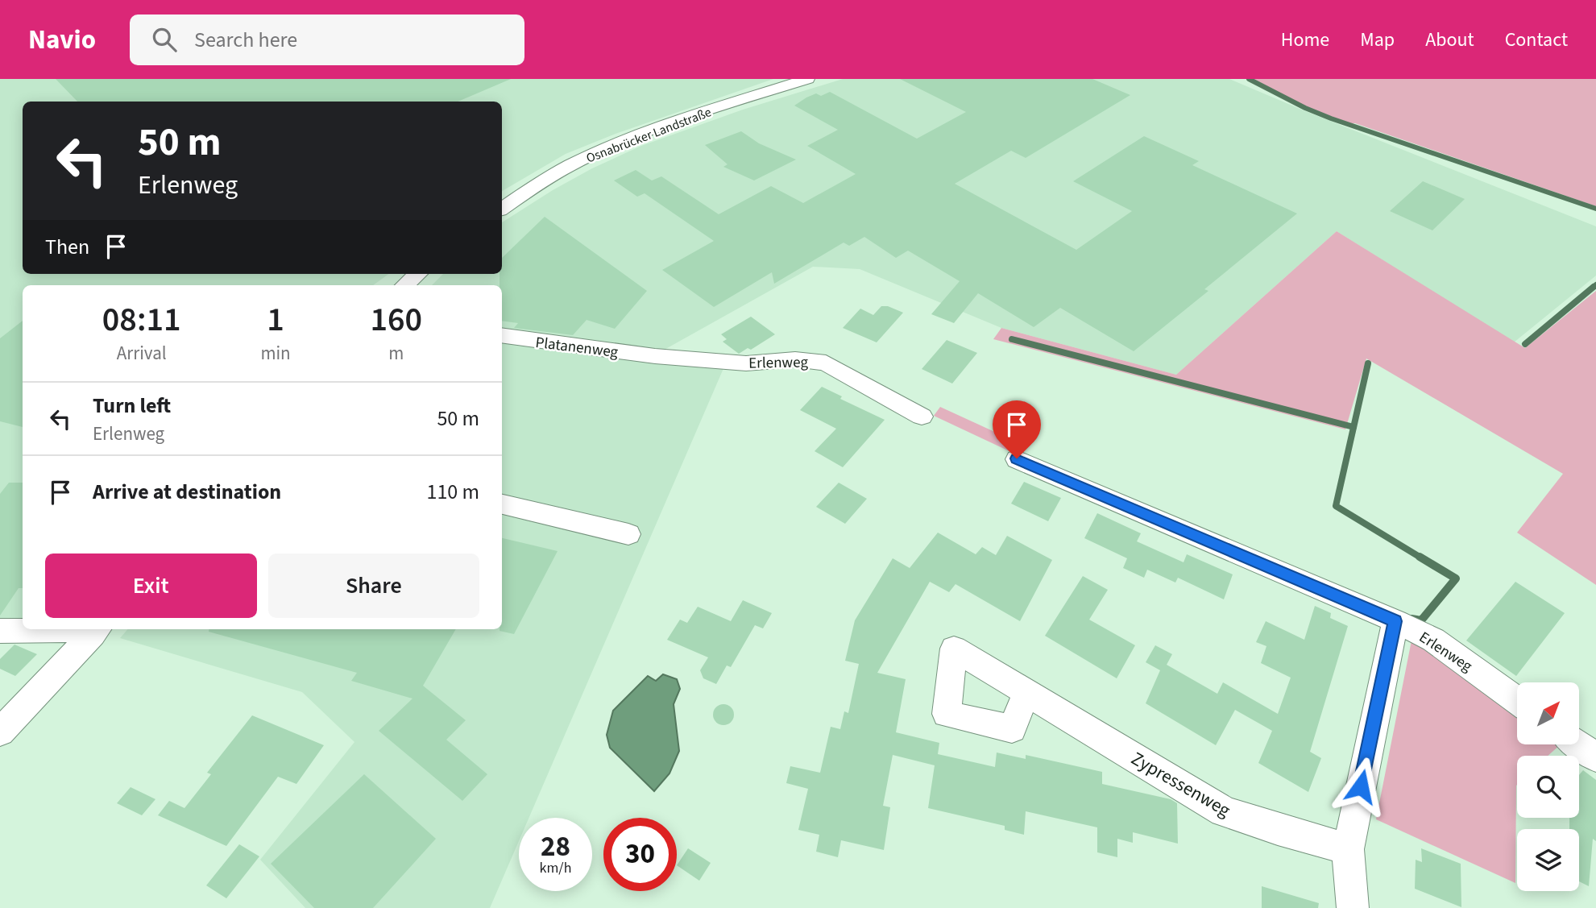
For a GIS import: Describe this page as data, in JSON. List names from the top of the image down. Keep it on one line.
{"streets":{"street":["Osnabrücker Landstraße","Platanenweg","Erlenweg","Zypressenweg"]},"crossings":[["Platanenweg","Erlenweg"]],"north":"top right","page":{"header":"Navio","search":"Search here","nav":["Home","Map","About","Contact"],"turn":["50 m","Erlenweg"],"then":"Then","eta":["08:11","Arrival","1","min","160","m"],"list":[{"name":"Turn left","note":"Erlenweg","value":"50 m"},{"name":"Arrive at destination","value":"110 m"}],"buttons":["Exit","Share"],"speed":"28 km/h","limit":"30"}}
